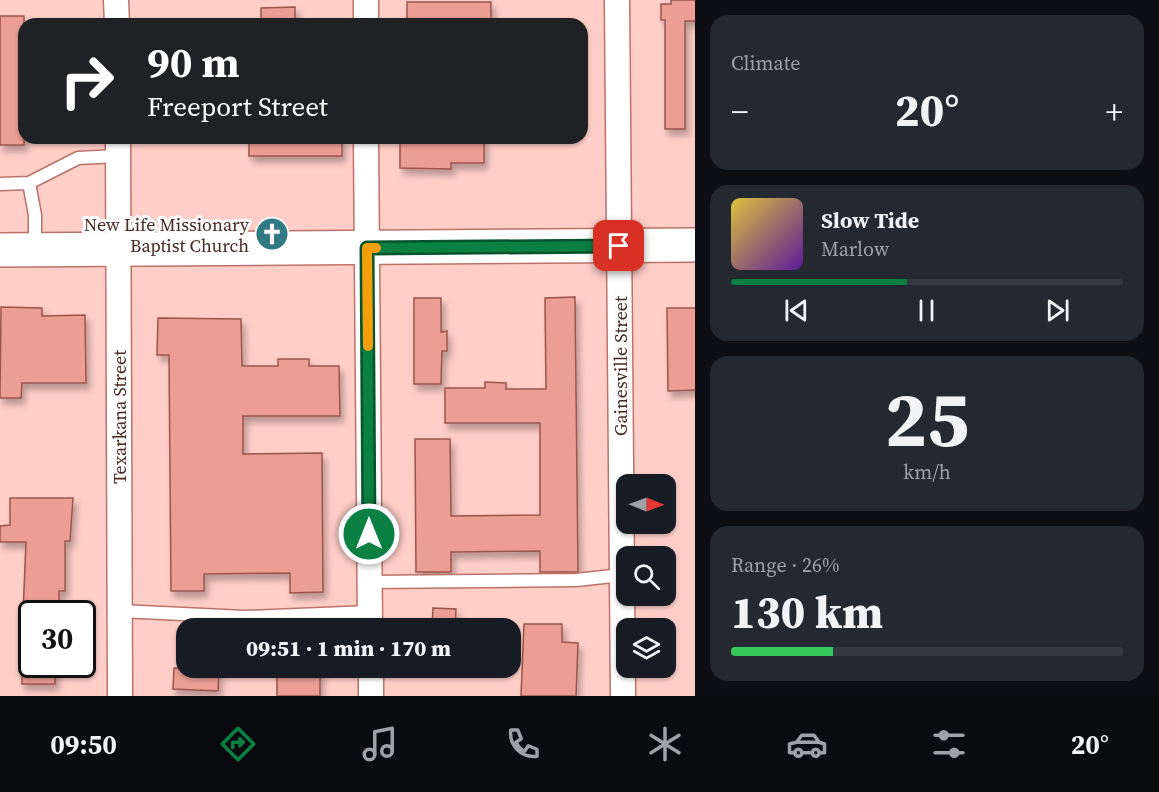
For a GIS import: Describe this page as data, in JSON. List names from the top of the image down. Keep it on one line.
{"streets":{"street":["Gainesville Street","Texarkana Street"]},"places":{"church":["New Life Missionary Baptist Church"]},"north":"right","page":{"tile":["Climate",["25","km/h"],["Range · 26%","130 km"]],"turn":["90 m","Freeport Street"],"heat":["−","20°","+"],"song":["Slow Tide","Marlow"],"limit":"30","trip":"09:51 · 1 min · 170 m","tabs":["09:50","20°"]}}
